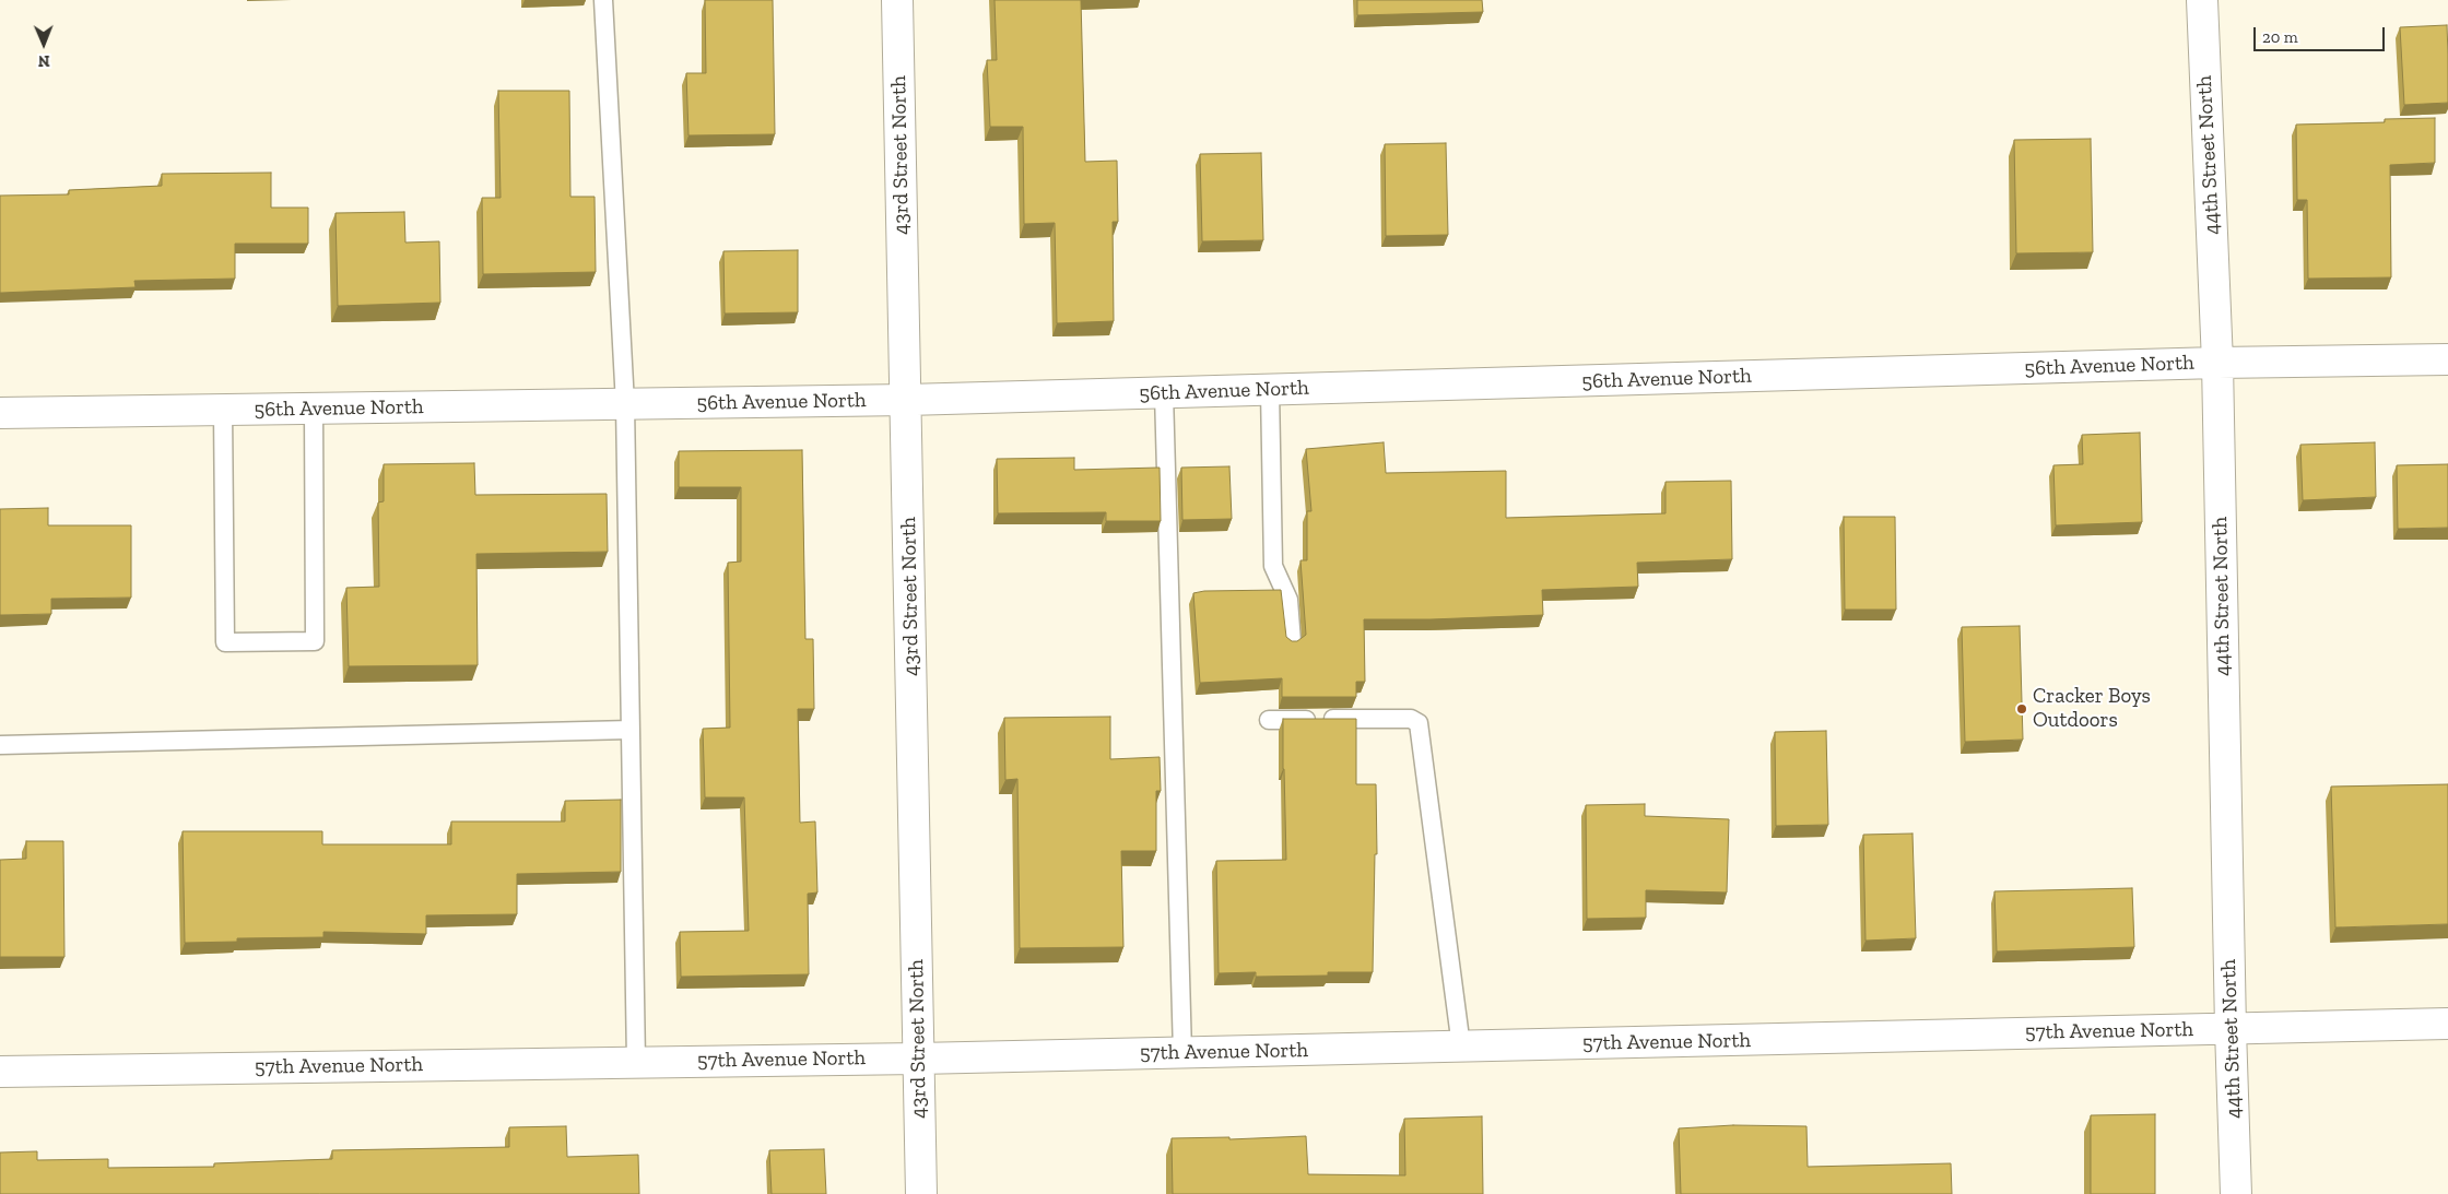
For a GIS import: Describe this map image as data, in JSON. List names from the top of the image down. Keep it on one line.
{"streets":{"street":["43rd Street North","44th Street North","56th Avenue North","57th Avenue North"]},"crossings":[["43rd Street North","56th Avenue North"],["43rd Street North","57th Avenue North"],["44th Street North","56th Avenue North"],["44th Street North","57th Avenue North"]],"places":["Cracker Boys Outdoors"],"scale_bar":"20 m","north":"bottom"}
